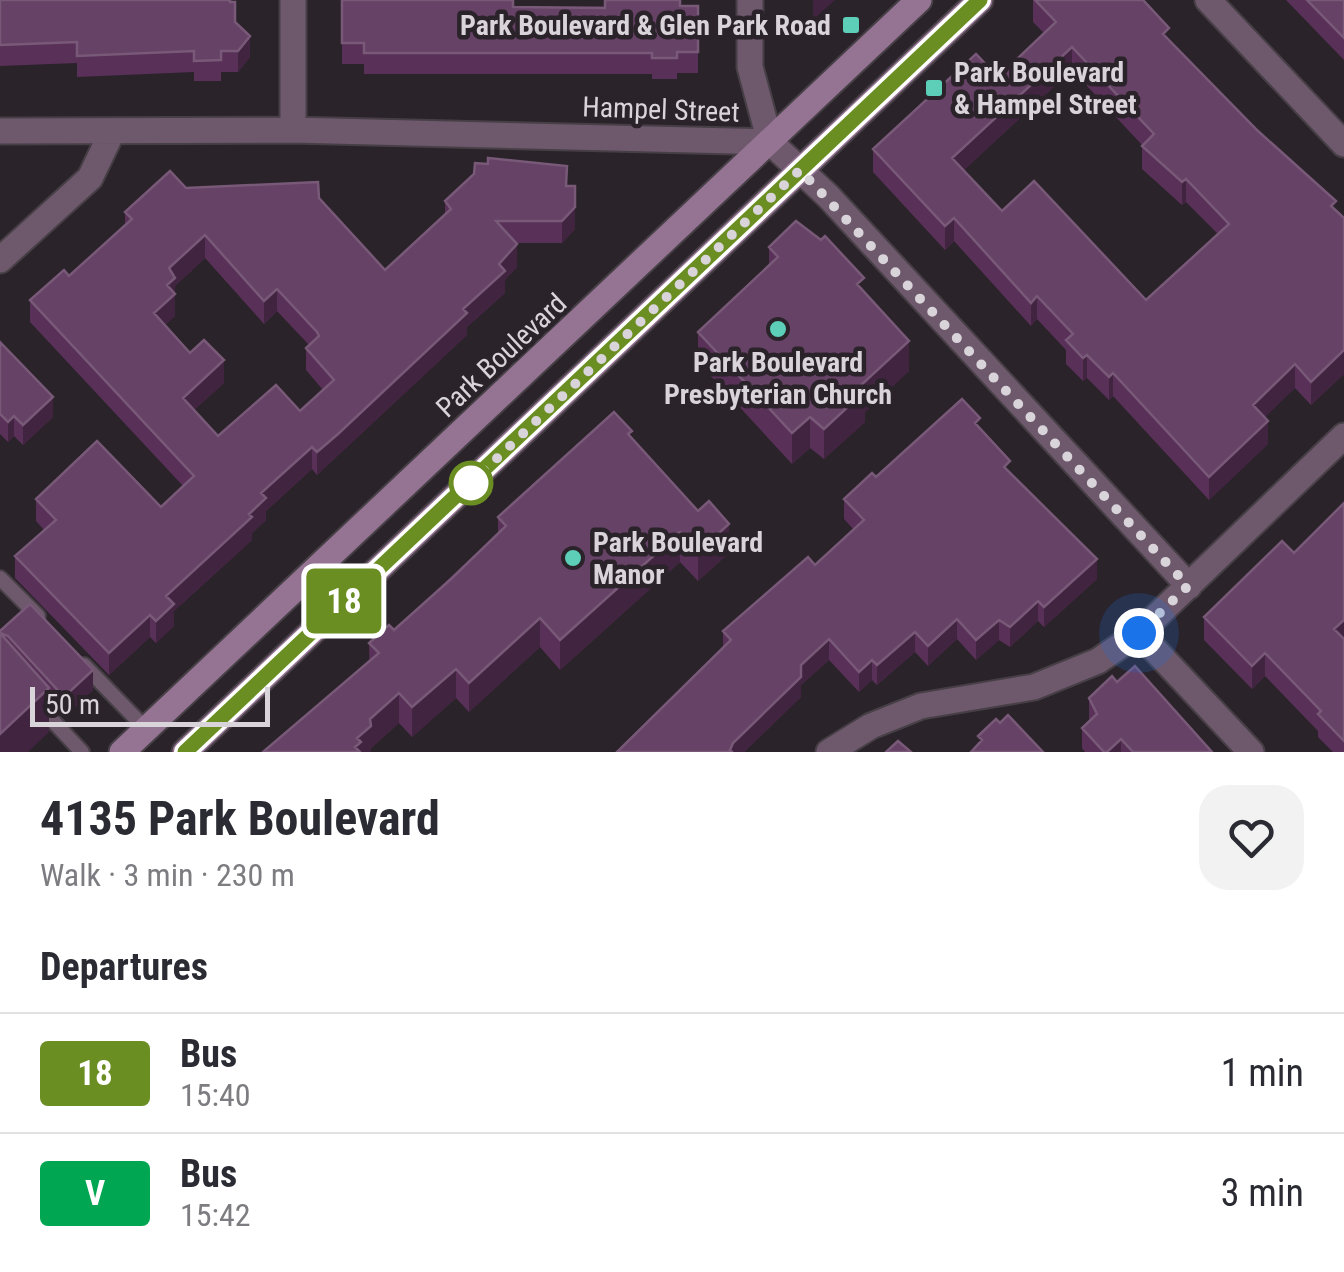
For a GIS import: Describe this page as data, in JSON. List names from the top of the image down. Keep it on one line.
{"streets":{"main road":["Park Boulevard"],"street":["Hampel Street"]},"crossings":[["Hampel Street","Park Boulevard"]],"places":{"transit":["Park Boulevard & Glen Park Road","Park Boulevard & Hampel Street"],"other":["Park Boulevard Presbyterian Church","Park Boulevard Manor"]},"lines":["bus line 18"],"scale_bar":"50 m","page":{"on_map":"18","scale":"50 m","heading":[["4135 Park Boulevard","Walk · 3 min · 230 m"],"Departures"],"list":[{"mark":"18","name":"Bus","note":"15:40","value":"1 min"},{"mark":"V","name":"Bus","note":"15:42","value":"3 min"}]}}
